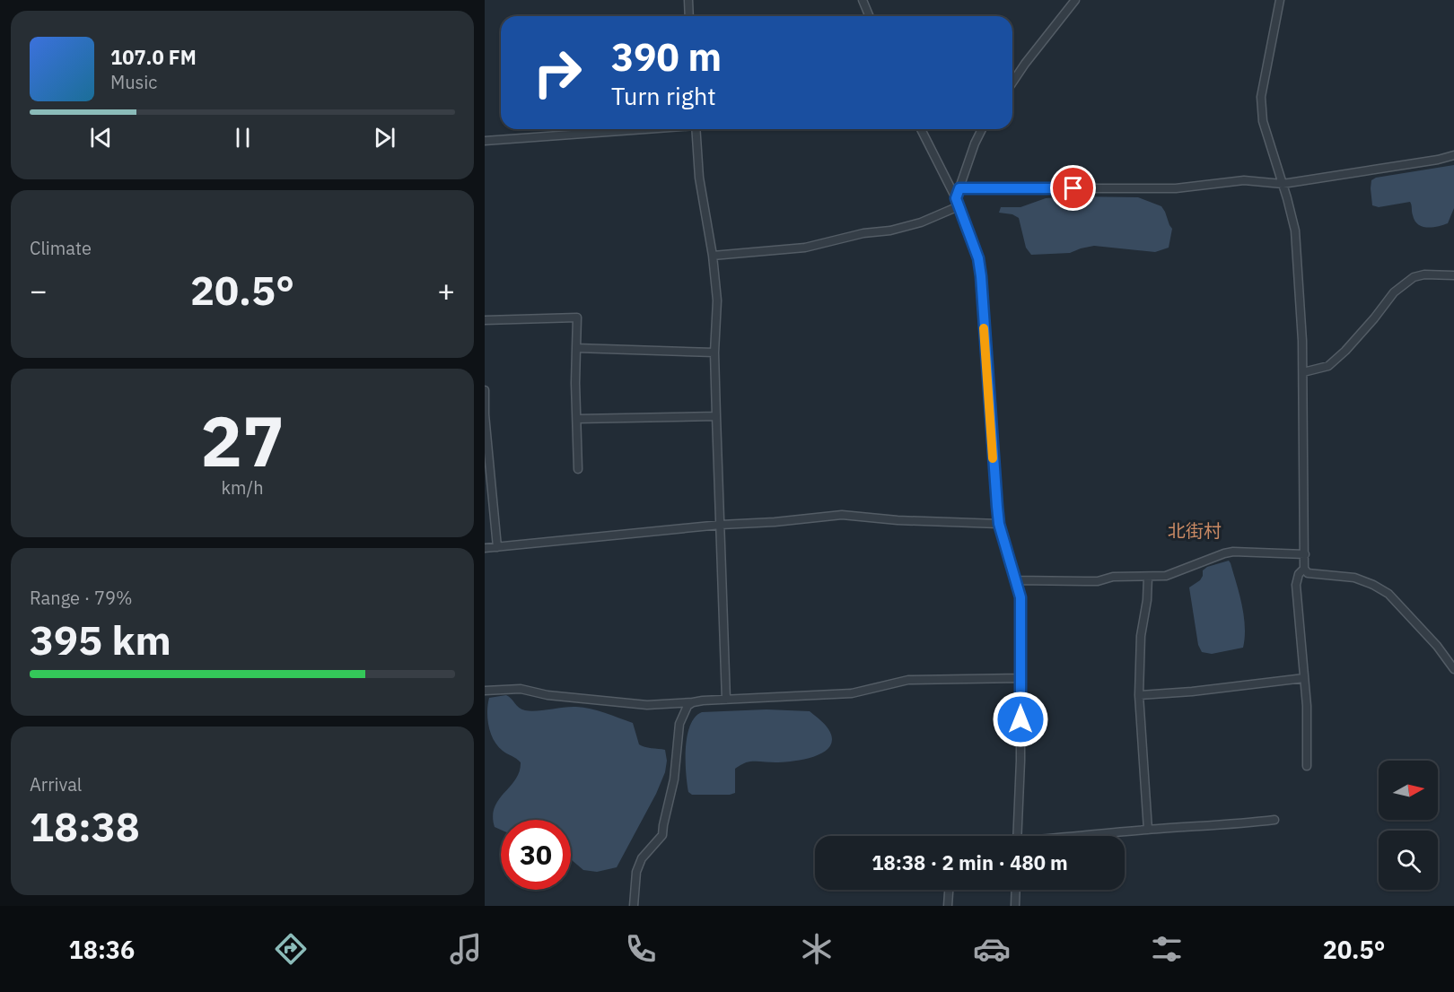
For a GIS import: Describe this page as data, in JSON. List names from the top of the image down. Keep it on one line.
{"districts":["北街村"],"north":"right","page":{"turn":["390 m","Turn right"],"song":["107.0 FM","Music"],"tile":["Climate",["27","km/h"],["Range · 79%","395 km"],["Arrival","18:38"]],"heat":["−","20.5°","+"],"limit":"30","trip":"18:38 · 2 min · 480 m","tabs":["18:36","20.5°"]}}
